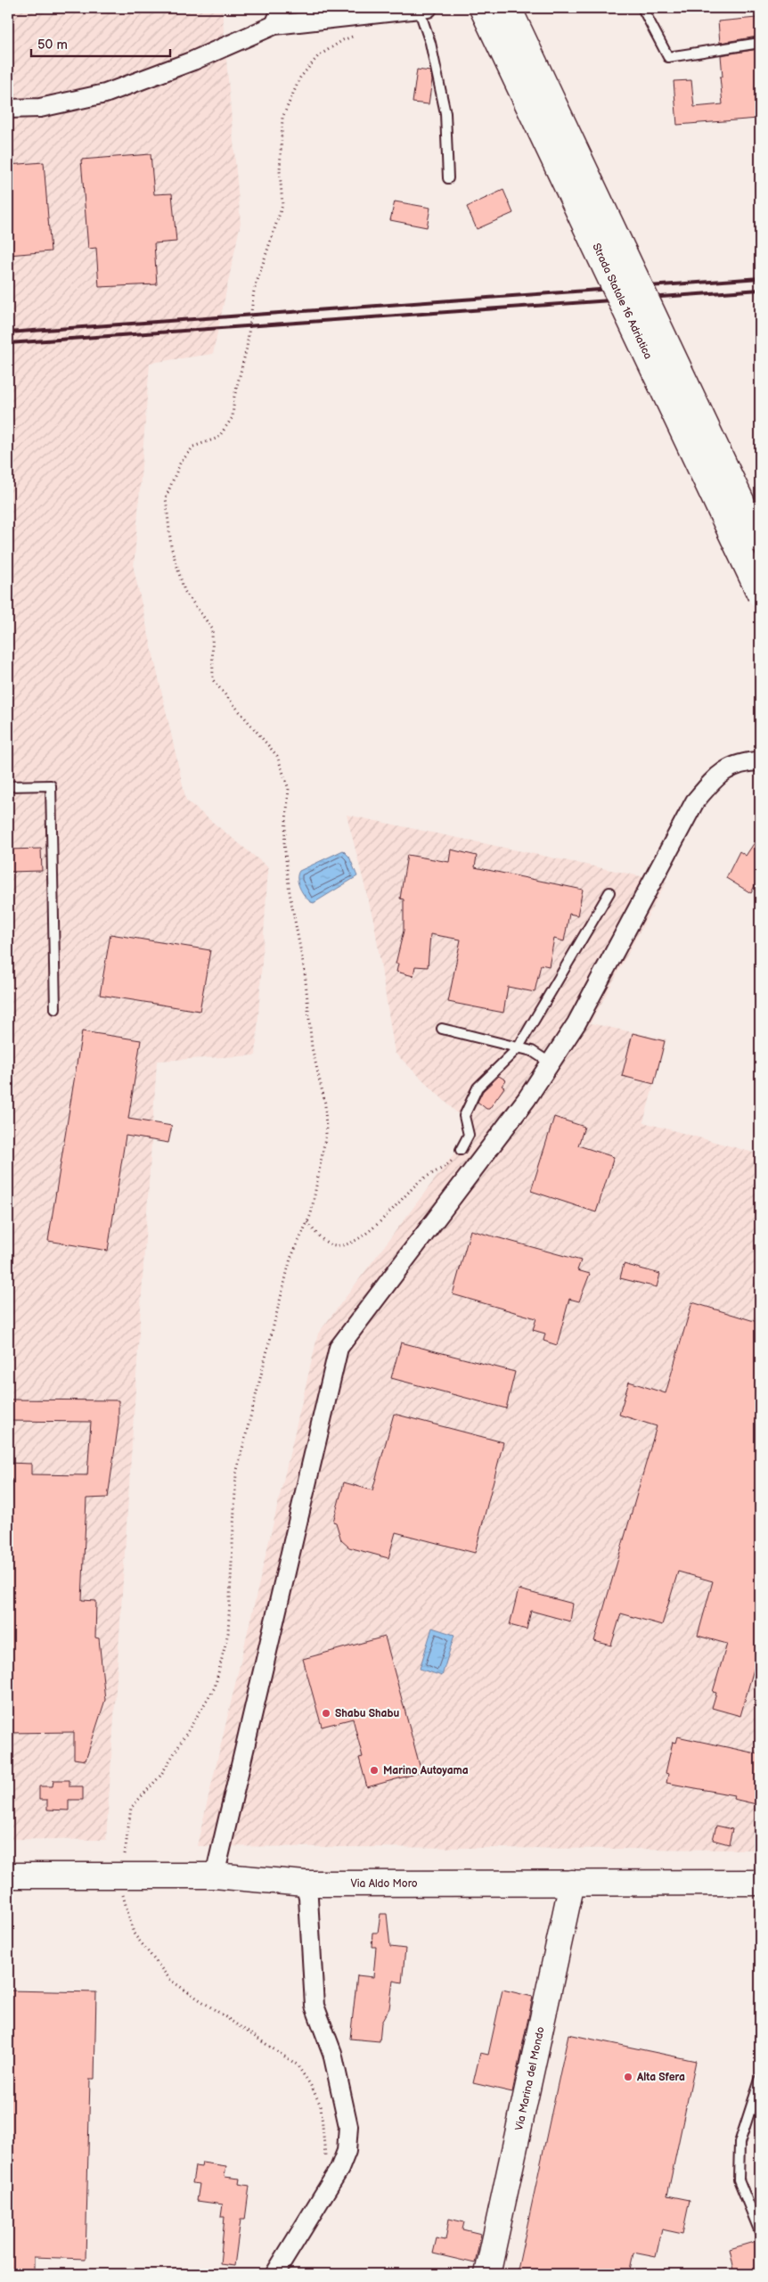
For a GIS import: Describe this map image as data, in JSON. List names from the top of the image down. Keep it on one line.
{"streets":{"main road":["Strada Statale 16 Adriatica","Via Aldo Moro","Via Marina del Mondo"]},"crossings":[["Via Aldo Moro","Via Marina del Mondo"]],"places":["Shabu Shabu","Marino Autoyama","Alta Sfera"],"scale_bar":"50 m"}
